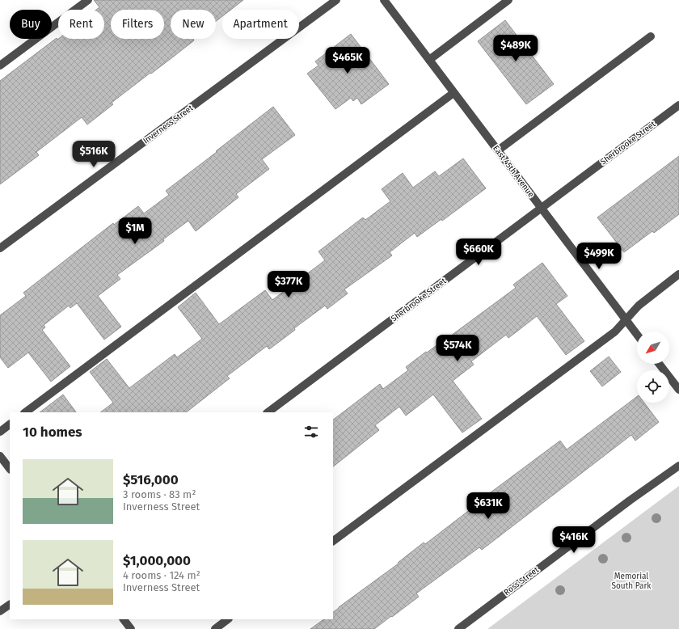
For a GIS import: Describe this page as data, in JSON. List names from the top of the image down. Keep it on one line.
{"streets":{"street":["Inverness Street","Sherbrooke Street","East 45th Avenue","Ross Street"]},"crossings":[["Sherbrooke Street","East 45th Avenue"]],"parks":["Memorial South Park"],"north":"bottom left","page":{"chip":["Buy","Rent","Filters","New","Apartment"],"price":["$489K","$465K","$516K","$1M","$660K","$499K","$377K","$574K","$631K","$416K"],"heading":"10 homes","list":[{"name":"$516,000","note":"3 rooms · 83 m² · Inverness Street"},{"name":"$1,000,000","note":"4 rooms · 124 m² · Inverness Street"}]}}
